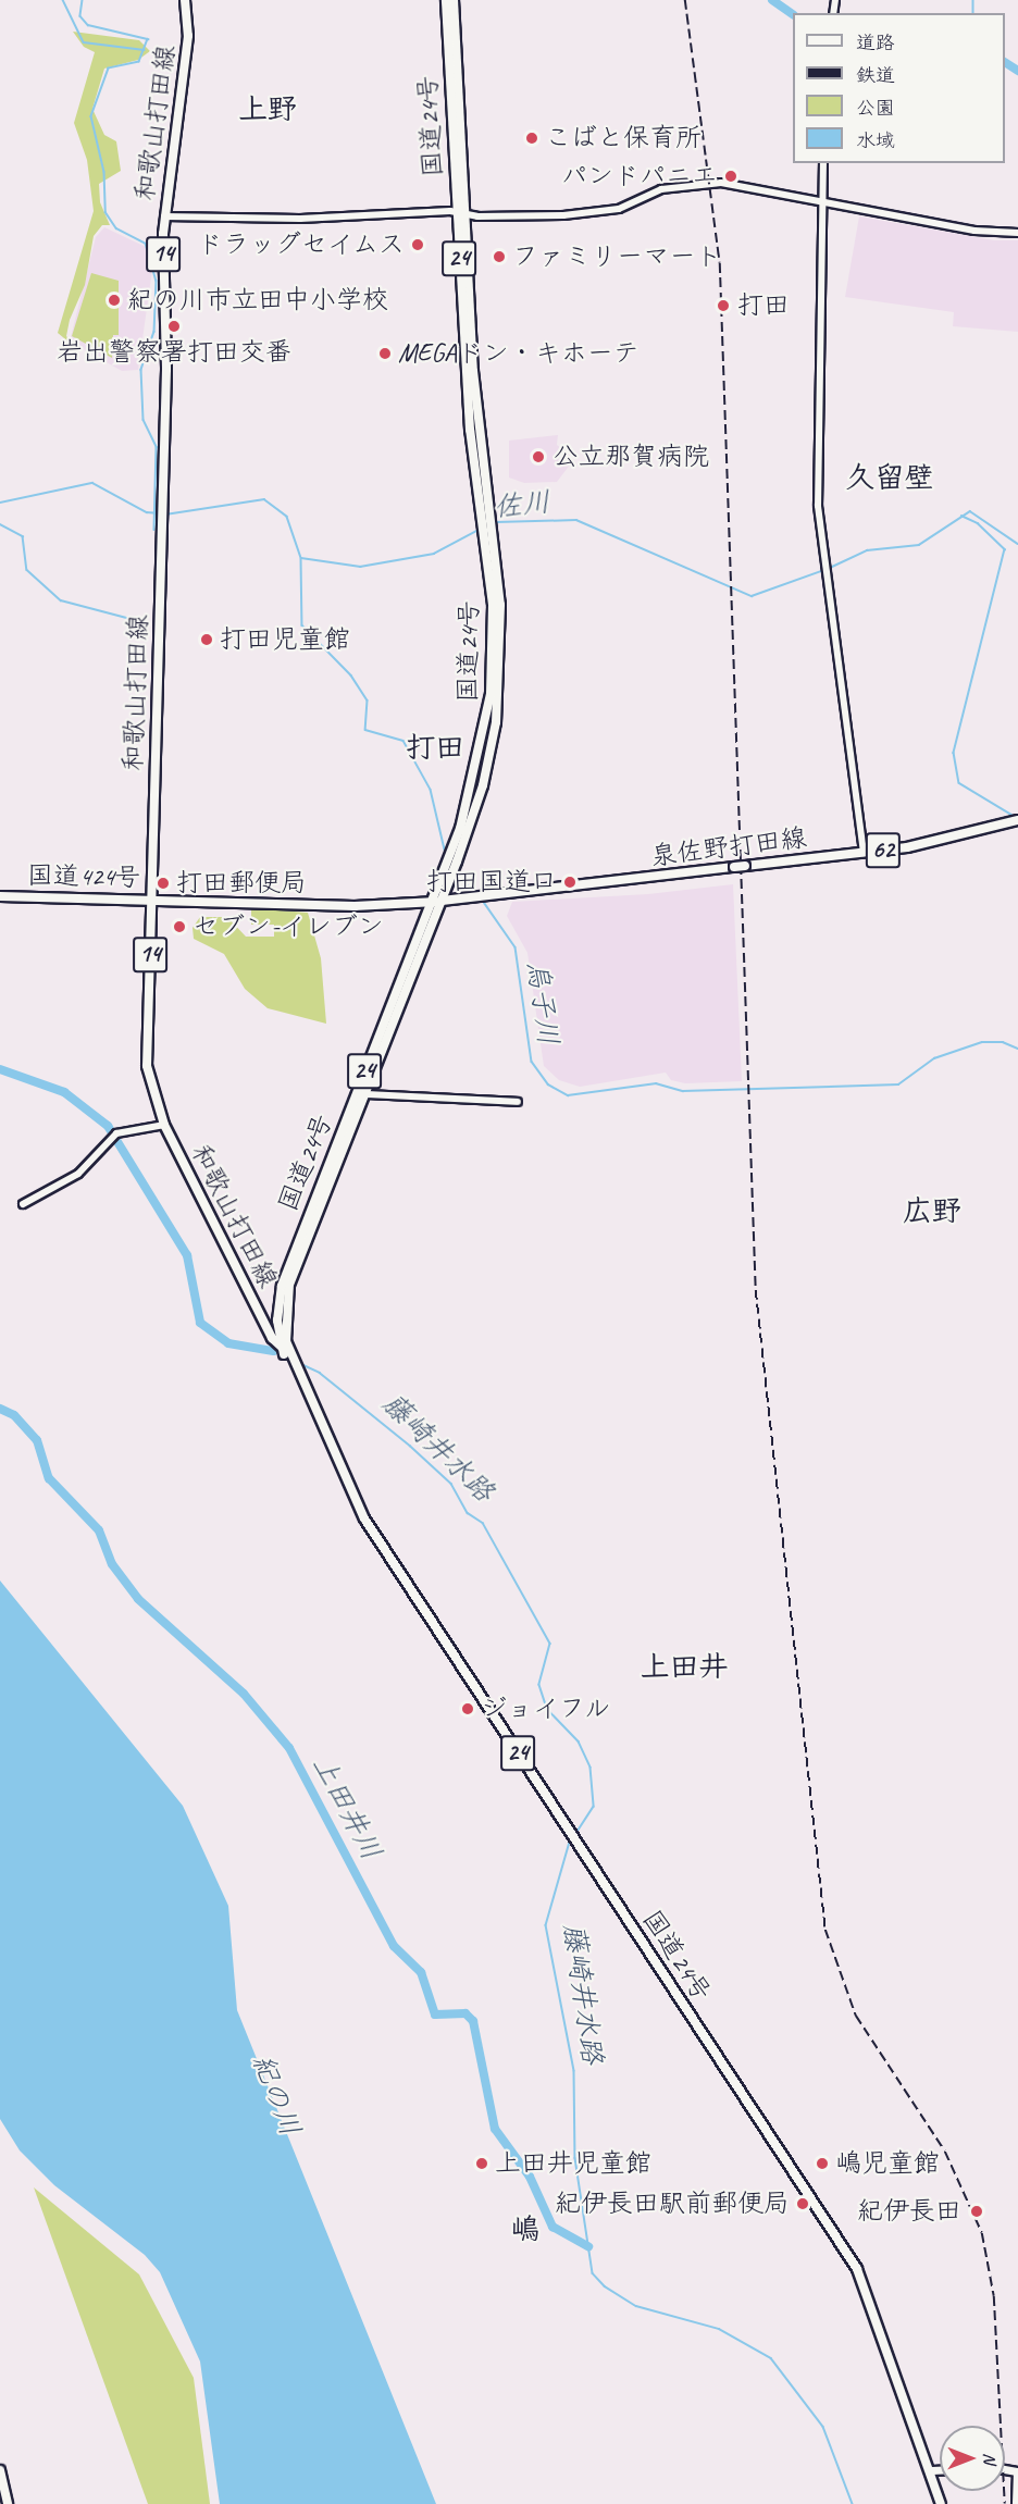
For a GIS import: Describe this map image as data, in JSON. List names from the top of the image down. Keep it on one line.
{"streets":{"main road":["和歌山打田線","国道24号","14","24","泉佐野打田線","62","国道424号"]},"crossings":[["和歌山打田線","国道24号"],["和歌山打田線","国道424号"],["国道24号","泉佐野打田線"],["国道24号","国道424号"],["泉佐野打田線","国道424号"]],"districts":["上野","久留壁","打田","広野","上田井","嶋"],"water":["佐川","烏子川","藤崎井水路","上田井川","紀の川"],"places":["こばと保育所","パンドパニエ","ドラッグセイムス","ファミリーマート","紀の川市立田中小学校","打田","岩出警察署打田交番","MEGAドン・キホーテ","公立那賀病院","打田児童館","打田国道口","打田郵便局","セブン-イレブン","ジョイフル","上田井児童館","嶋児童館","紀伊長田駅前郵便局","紀伊長田"],"legend":["道路","鉄道","公園","水域"],"north":"right"}
